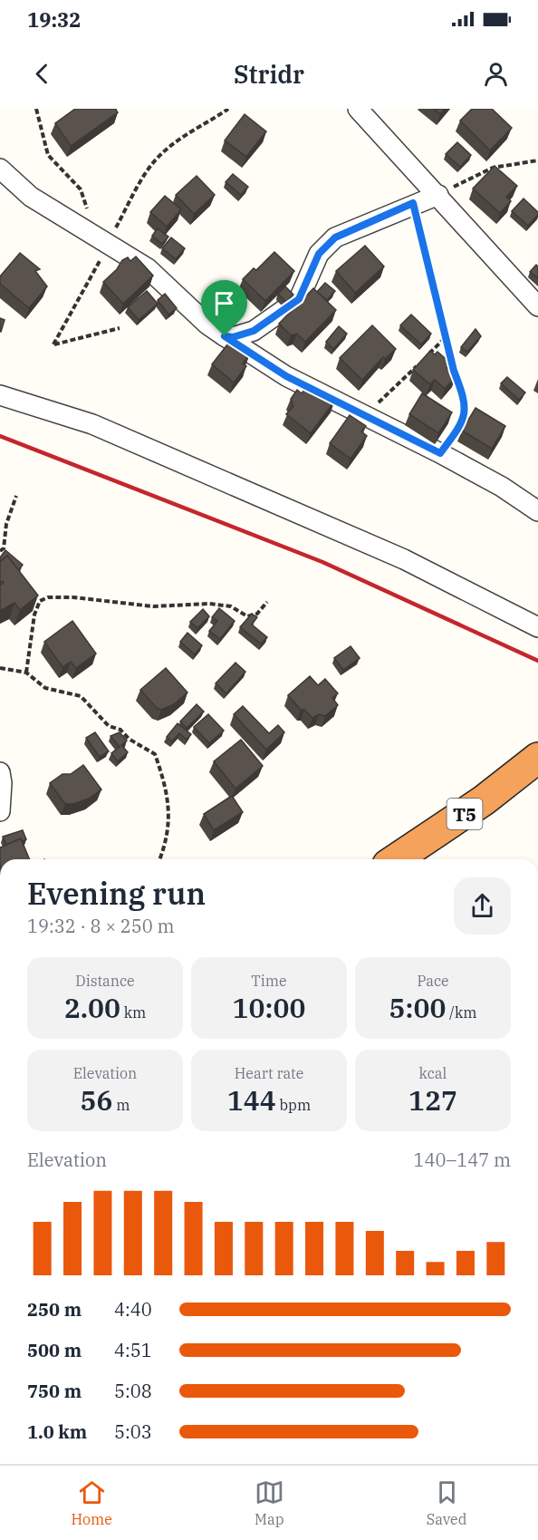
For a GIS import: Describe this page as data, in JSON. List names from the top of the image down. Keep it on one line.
{"streets":{"highway":["T5"]},"page":{"status":"19:32","header":"Stridr","heading":["Evening run","19:32 · 8 × 250 m"],"stats":[["Distance","2.00 km"],["Time","10:00"],["Pace","5:00 /km"],["Elevation","56 m"],["Heart rate","144 bpm"],["kcal","127"]],"chart":["Elevation","140–147 m"],"list":[{"name":"250 m","note":"4:40"},{"name":"500 m","note":"4:51"},{"name":"750 m","note":"5:08"},{"name":"1.0 km","note":"5:03"}],"tabs":["Home","Map","Saved"]}}
